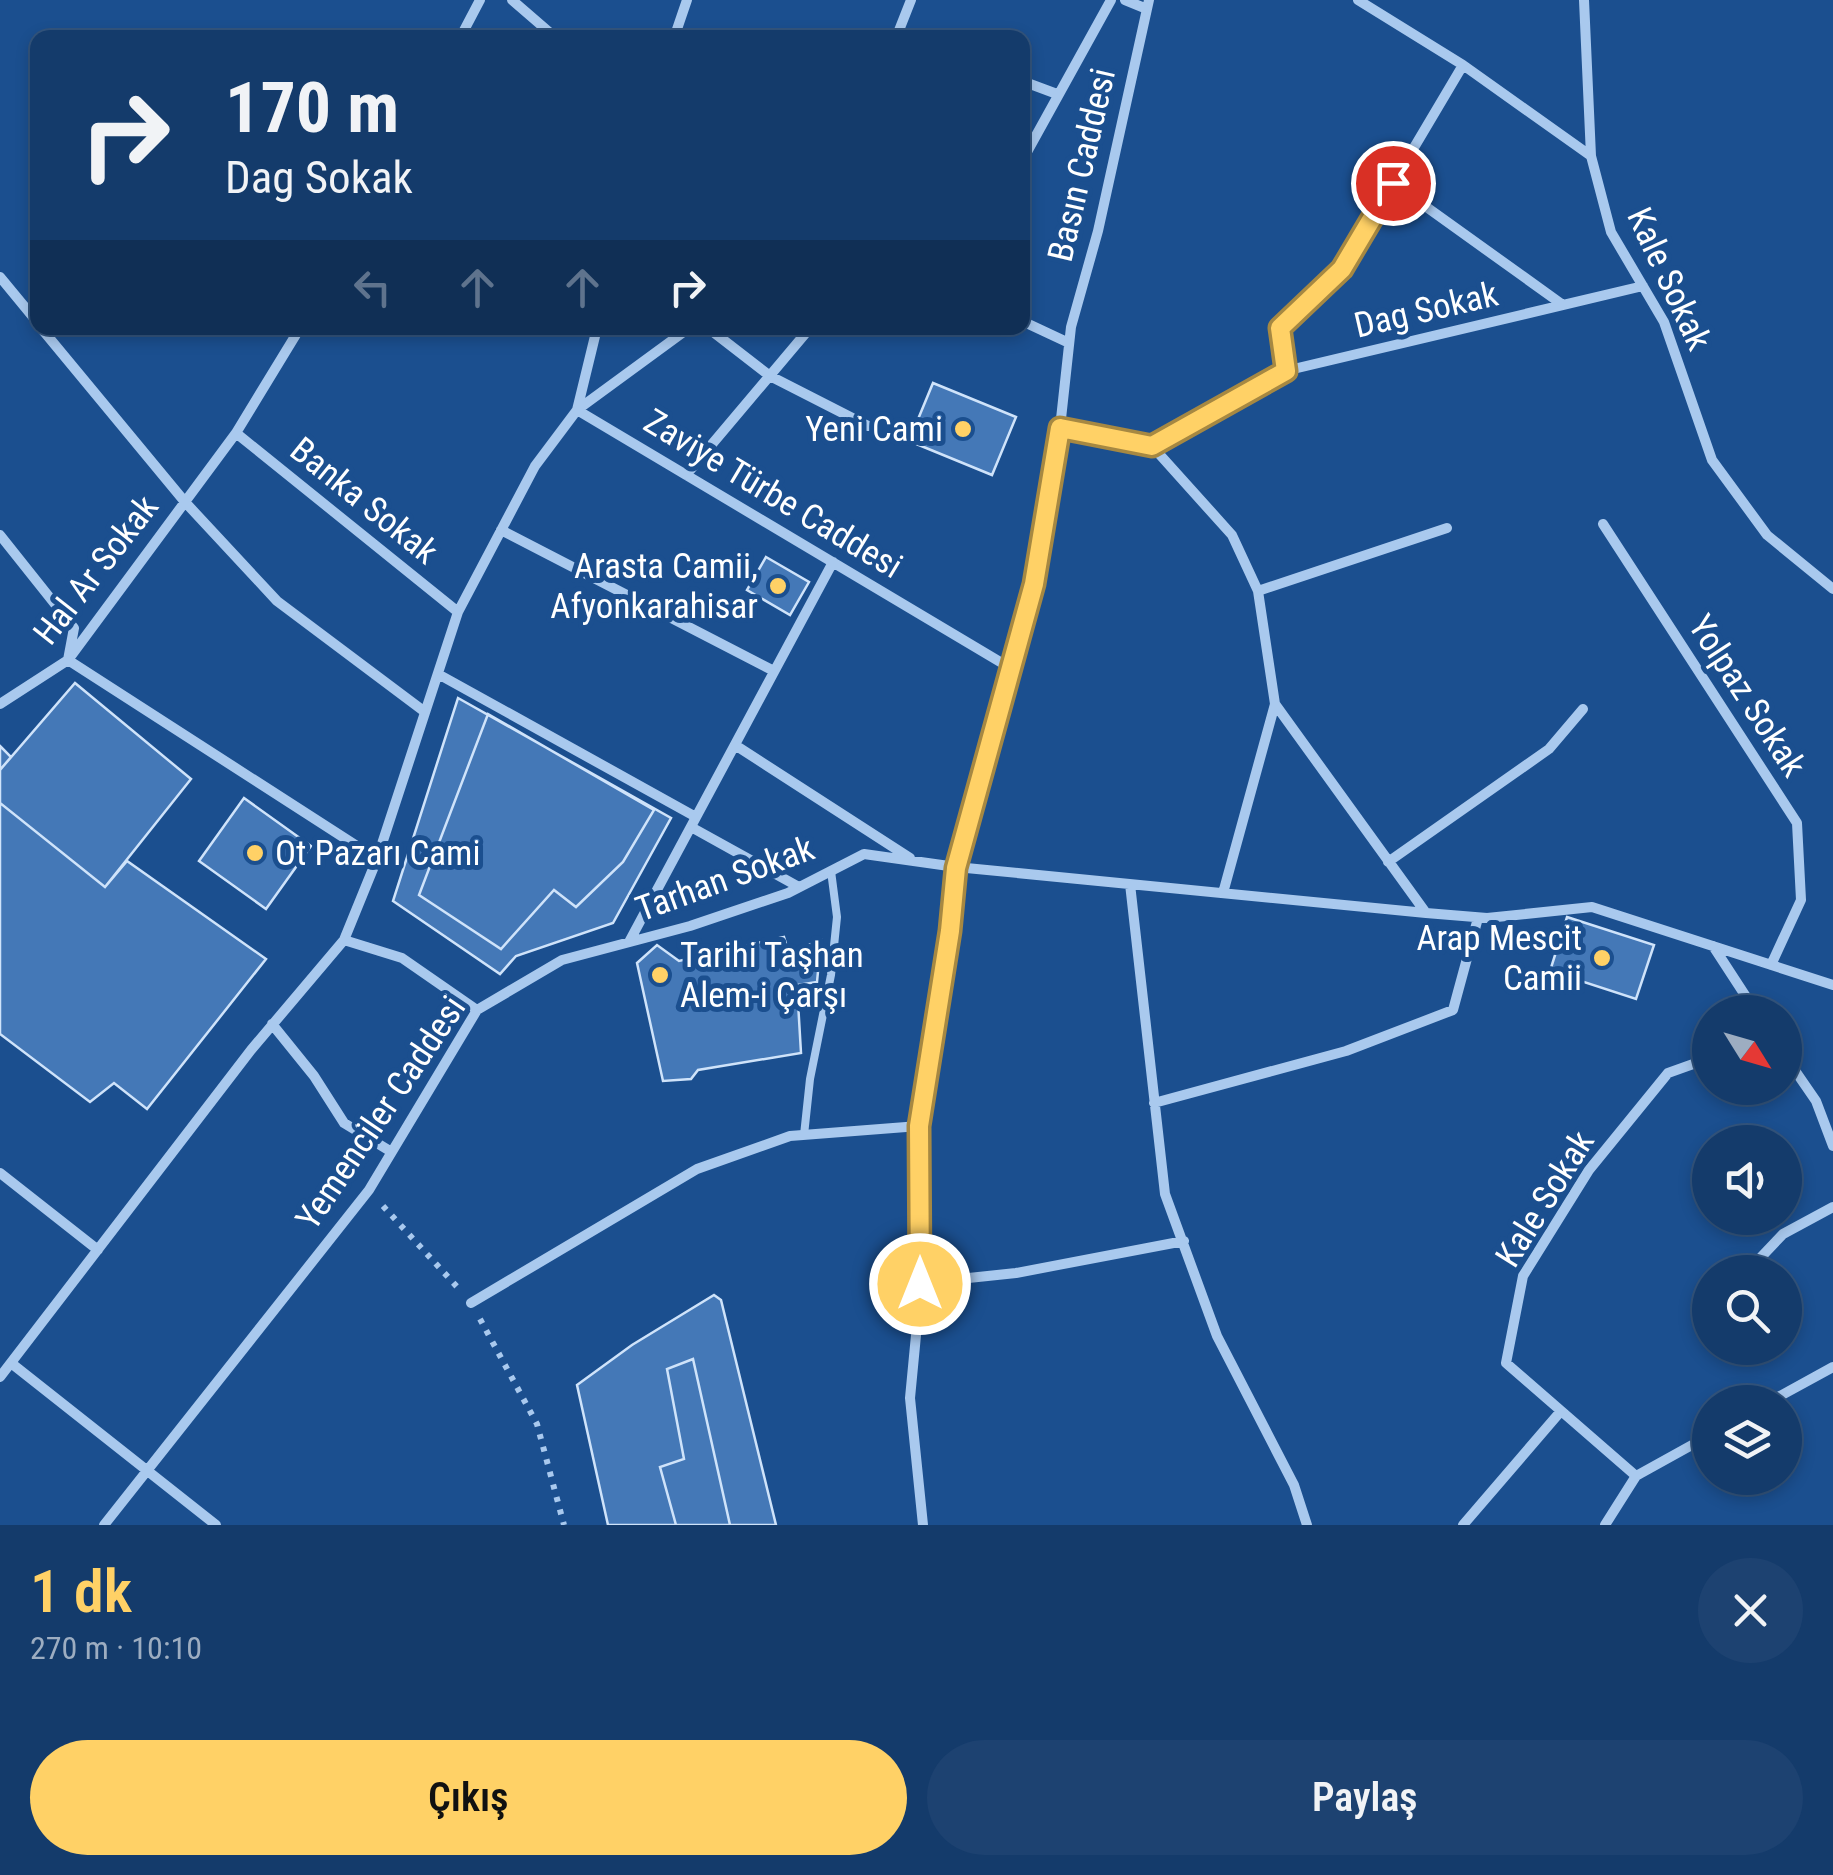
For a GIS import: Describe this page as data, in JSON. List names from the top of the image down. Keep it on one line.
{"streets":{"street":["Basın Caddesi","Kale Sokak","Dag Sokak","Zaviye Türbe Caddesi","Banka Sokak","Hal Ar Sokak","Yolpaz Sokak","Tarhan Sokak","Yemenciler Caddesi"]},"crossings":[["Basın Caddesi","Zaviye Türbe Caddesi"],["Basın Caddesi","Tarhan Sokak"],["Kale Sokak","Dag Sokak"],["Banka Sokak","Hal Ar Sokak"],["Yolpaz Sokak","Tarhan Sokak"],["Tarhan Sokak","Yemenciler Caddesi"]],"places":["Yeni Cami","Arasta Camii, Afyonkarahisar","Ot Pazarı Cami","Arap Mescit Camii","Tarihi Taşhan Alem-i Çarşı"],"north":"bottom right","page":{"turn":["170 m","Dag Sokak"],"heading":["1 dk","270 m · 10:10"],"buttons":["Çıkış","Paylaş"]}}
